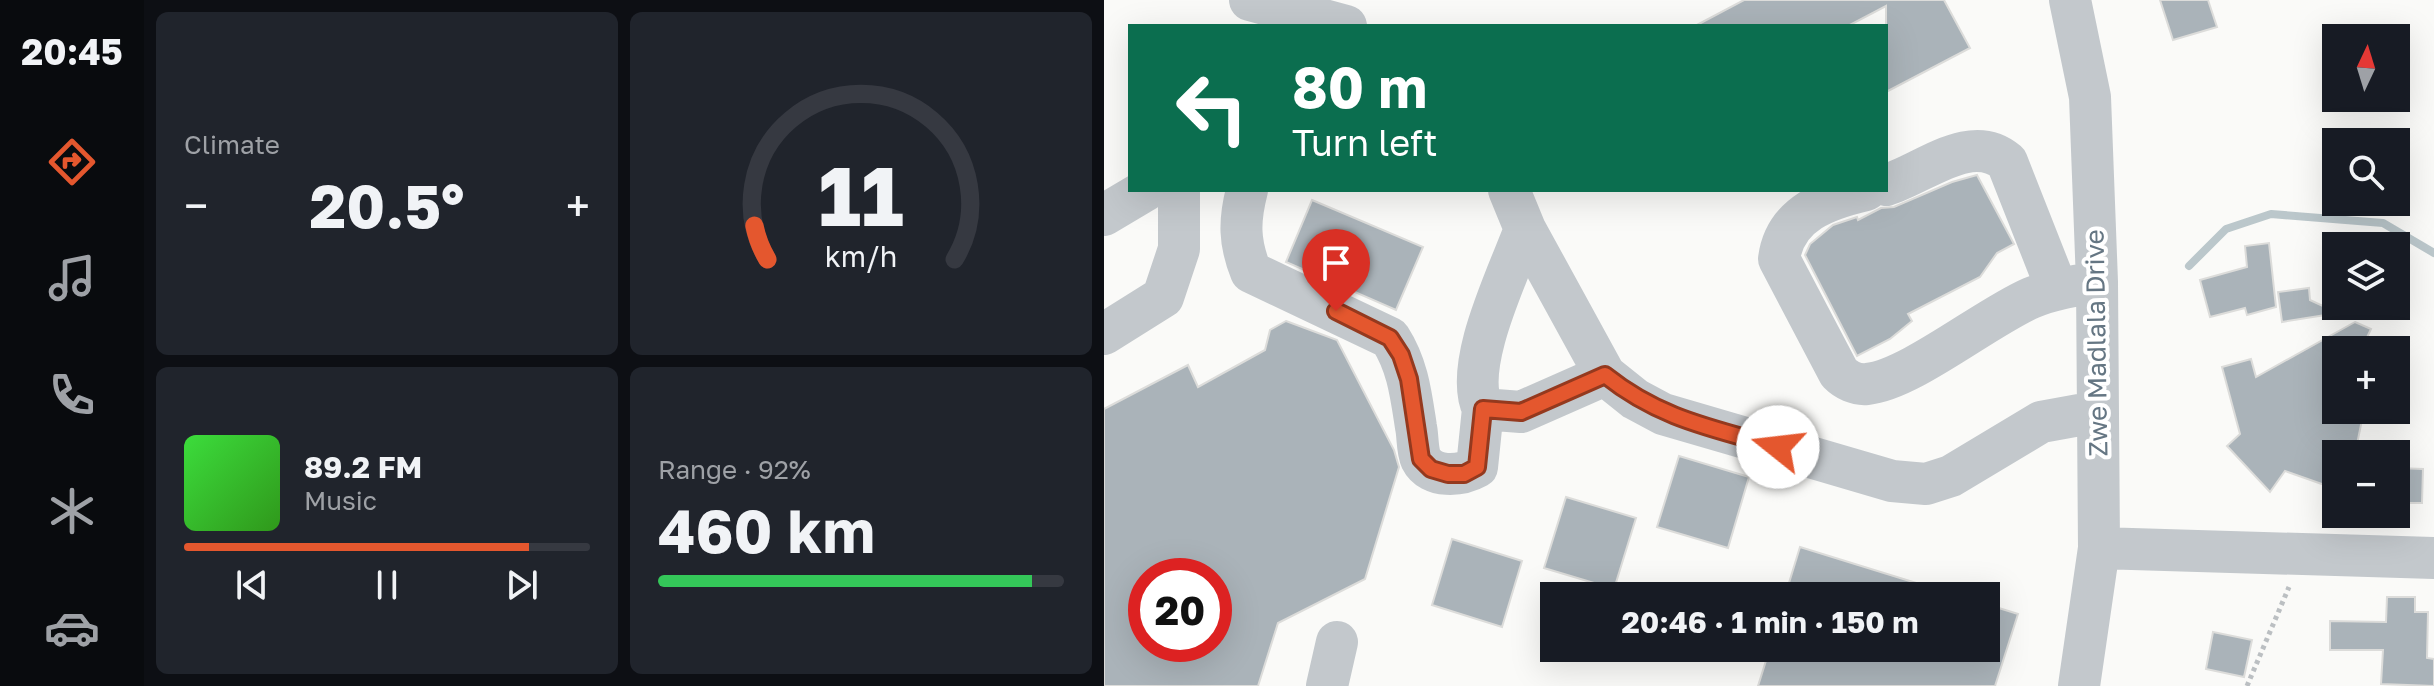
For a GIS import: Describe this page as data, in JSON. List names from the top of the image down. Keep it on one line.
{"streets":{"street":["Zwe Madlala Drive"]},"north":"top","page":{"tabs":"20:45","tile":["Climate",["Range · 92%","460 km"]],"map_buttons":["+","−"],"turn":["80 m","Turn left"],"heat":["−","20.5°","+"],"song":["89.2 FM","Music"],"limit":"20","trip":"20:46 · 1 min · 150 m","gauge":["11","km/h"]}}
